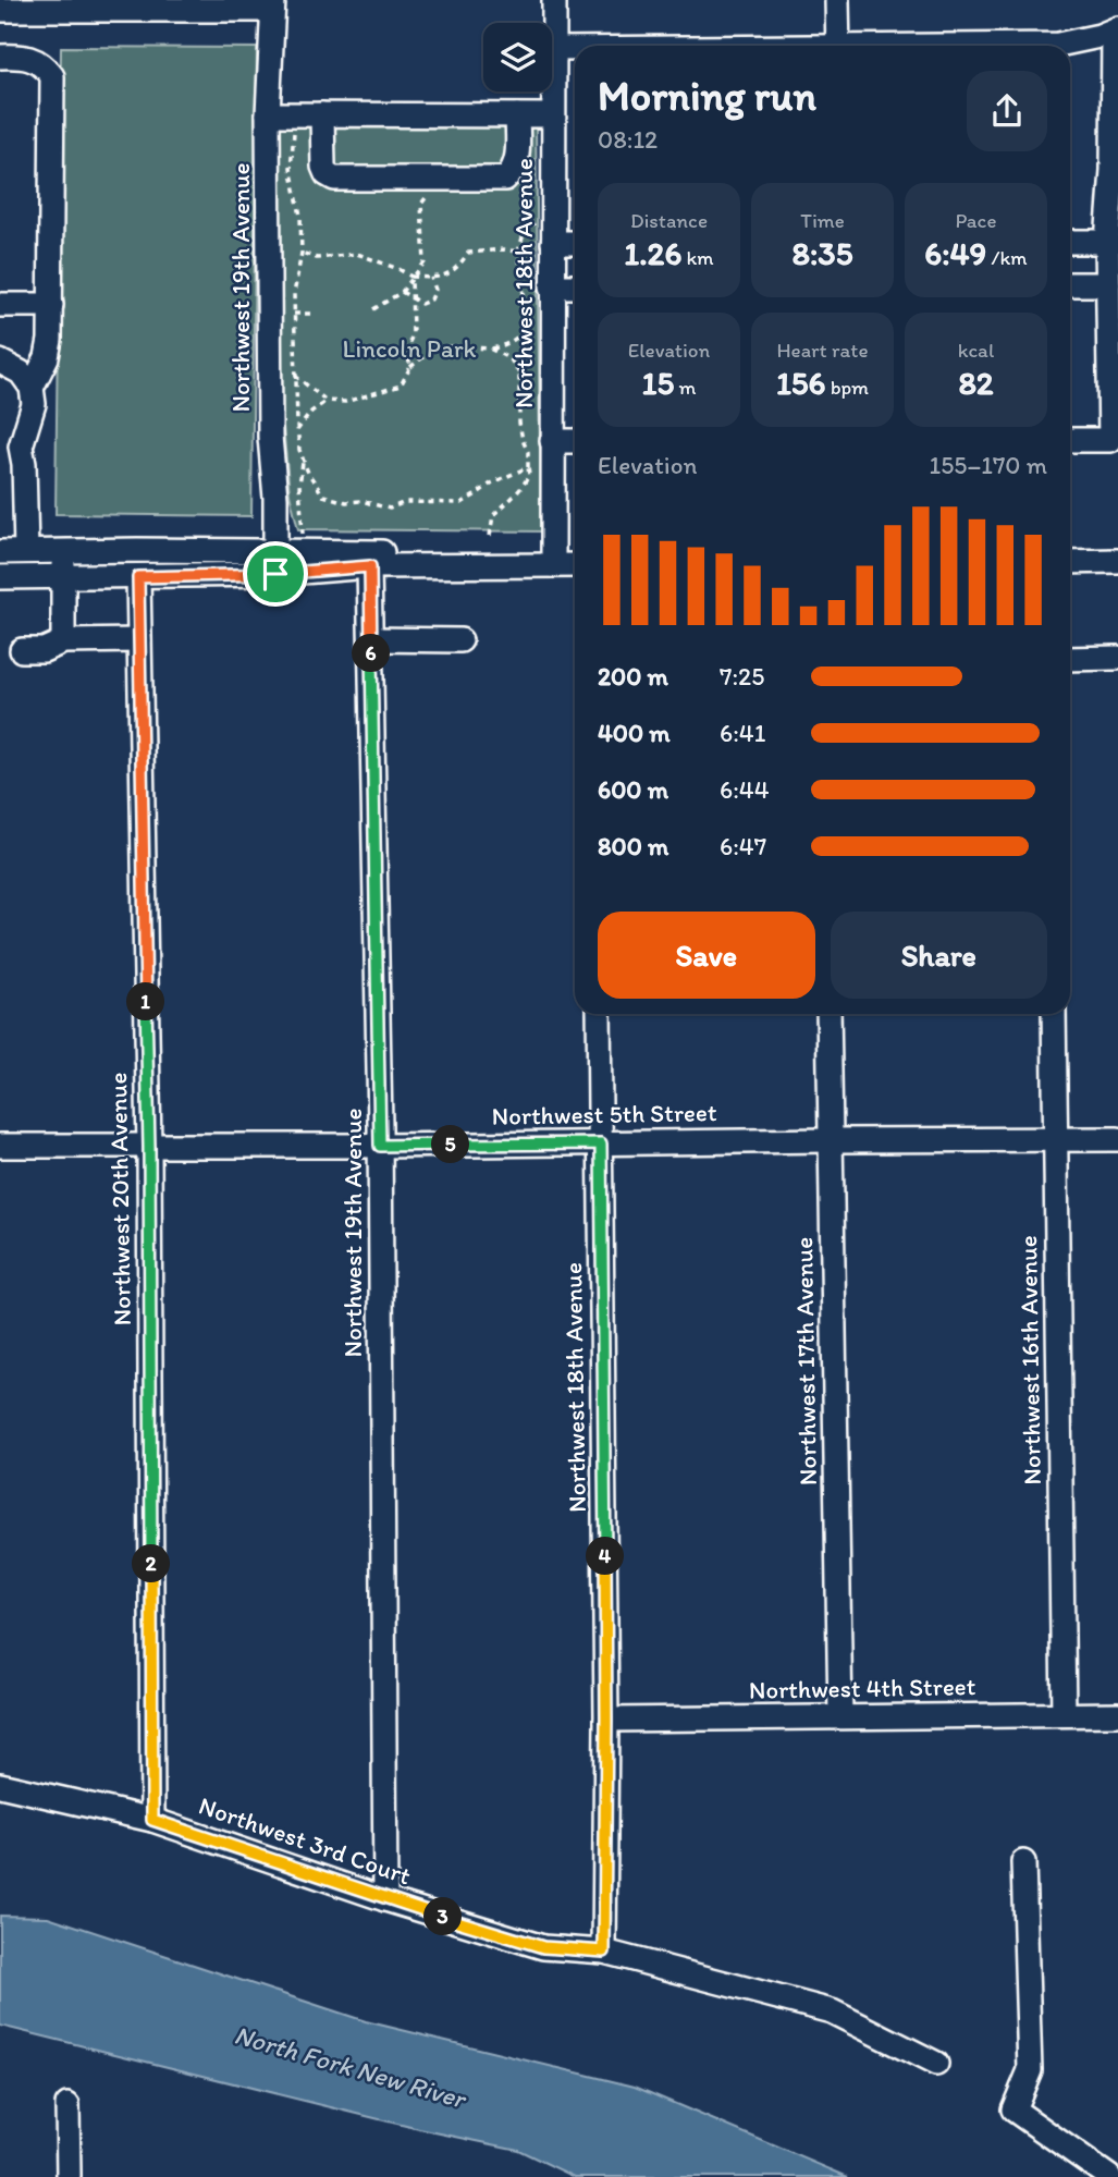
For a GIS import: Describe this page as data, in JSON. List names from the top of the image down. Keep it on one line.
{"streets":{"street":["Northwest 18th Avenue","Northwest 19th Avenue","Northwest 5th Street","Northwest 20th Avenue","Northwest 16th Avenue","Northwest 17th Avenue","Northwest 4th Street","Northwest 3rd Court"]},"crossings":[["Northwest 18th Avenue","Northwest 5th Street"],["Northwest 18th Avenue","Northwest 4th Street"],["Northwest 18th Avenue","Northwest 3rd Court"],["Northwest 19th Avenue","Northwest 5th Street"],["Northwest 19th Avenue","Northwest 3rd Court"],["Northwest 5th Street","Northwest 20th Avenue"],["Northwest 5th Street","Northwest 16th Avenue"],["Northwest 5th Street","Northwest 17th Avenue"],["Northwest 20th Avenue","Northwest 3rd Court"],["Northwest 16th Avenue","Northwest 4th Street"],["Northwest 17th Avenue","Northwest 4th Street"]],"water":["North Fork New River"],"parks":["Lincoln Park"],"page":{"heading":["Morning run","08:12"],"stats":[["Distance","1.26 km"],["Time","8:35"],["Pace","6:49 /km"],["Elevation","15 m"],["Heart rate","156 bpm"],["kcal","82"]],"chart":["Elevation","155–170 m"],"pins":["6","1","5","4","2","3"],"list":[{"name":"200 m","note":"7:25"},{"name":"400 m","note":"6:41"},{"name":"600 m","note":"6:44"},{"name":"800 m","note":"6:47"}],"buttons":["Save","Share"]}}
